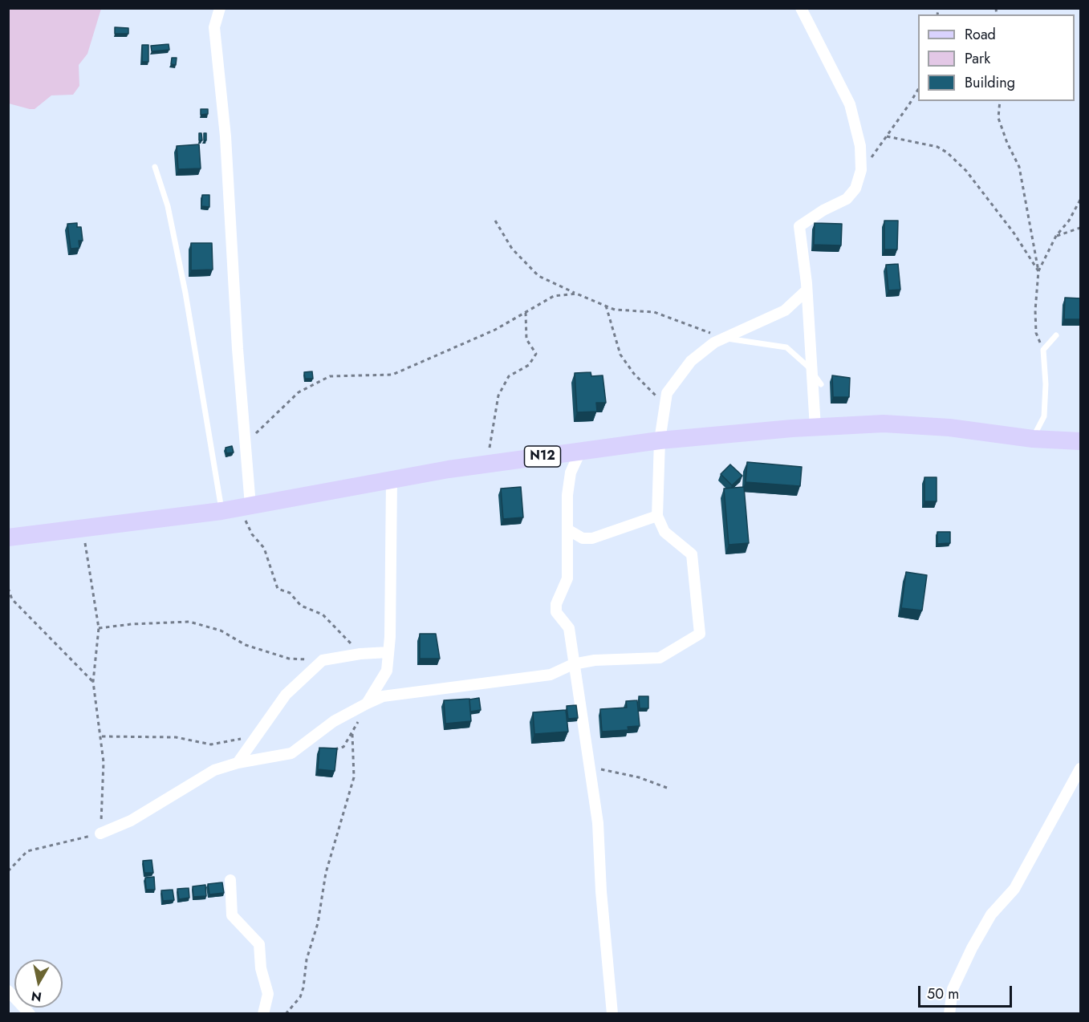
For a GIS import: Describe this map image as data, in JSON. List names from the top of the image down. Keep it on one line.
{"streets":{"main road":["N12"]},"legend":["Road","Park","Building"],"scale_bar":"50 m","north":"bottom"}
